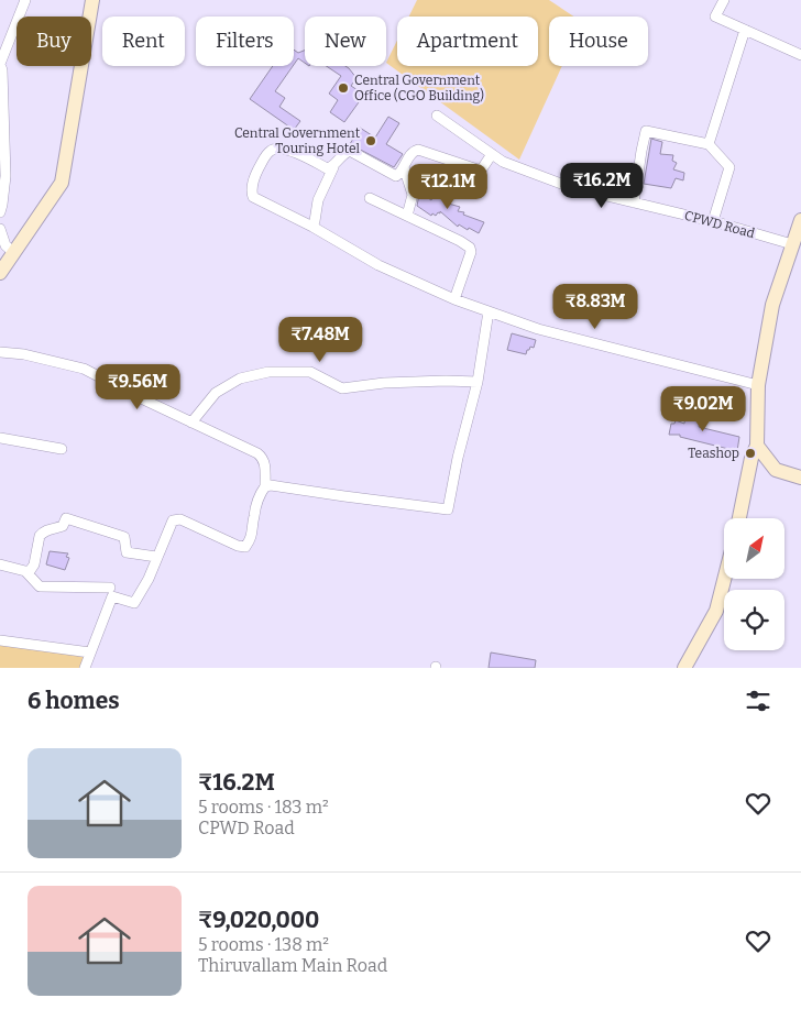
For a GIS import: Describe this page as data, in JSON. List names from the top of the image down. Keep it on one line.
{"streets":{"street":["CPWD Road"]},"places":["Central Government Office (CGO Building)","Central Government Touring Hotel","Teashop"],"north":"top right","page":{"chip":["Buy","Rent","Filters","New","Apartment","House"],"price":["₹16.2M","₹12.1M","₹8.83M","₹7.48M","₹9.56M","₹9.02M"],"heading":"6 homes","list":[{"name":"₹16.2M","note":"5 rooms · 183 m² · CPWD Road"},{"name":"₹9,020,000","note":"5 rooms · 138 m² · Thiruvallam Main Road"}]}}
